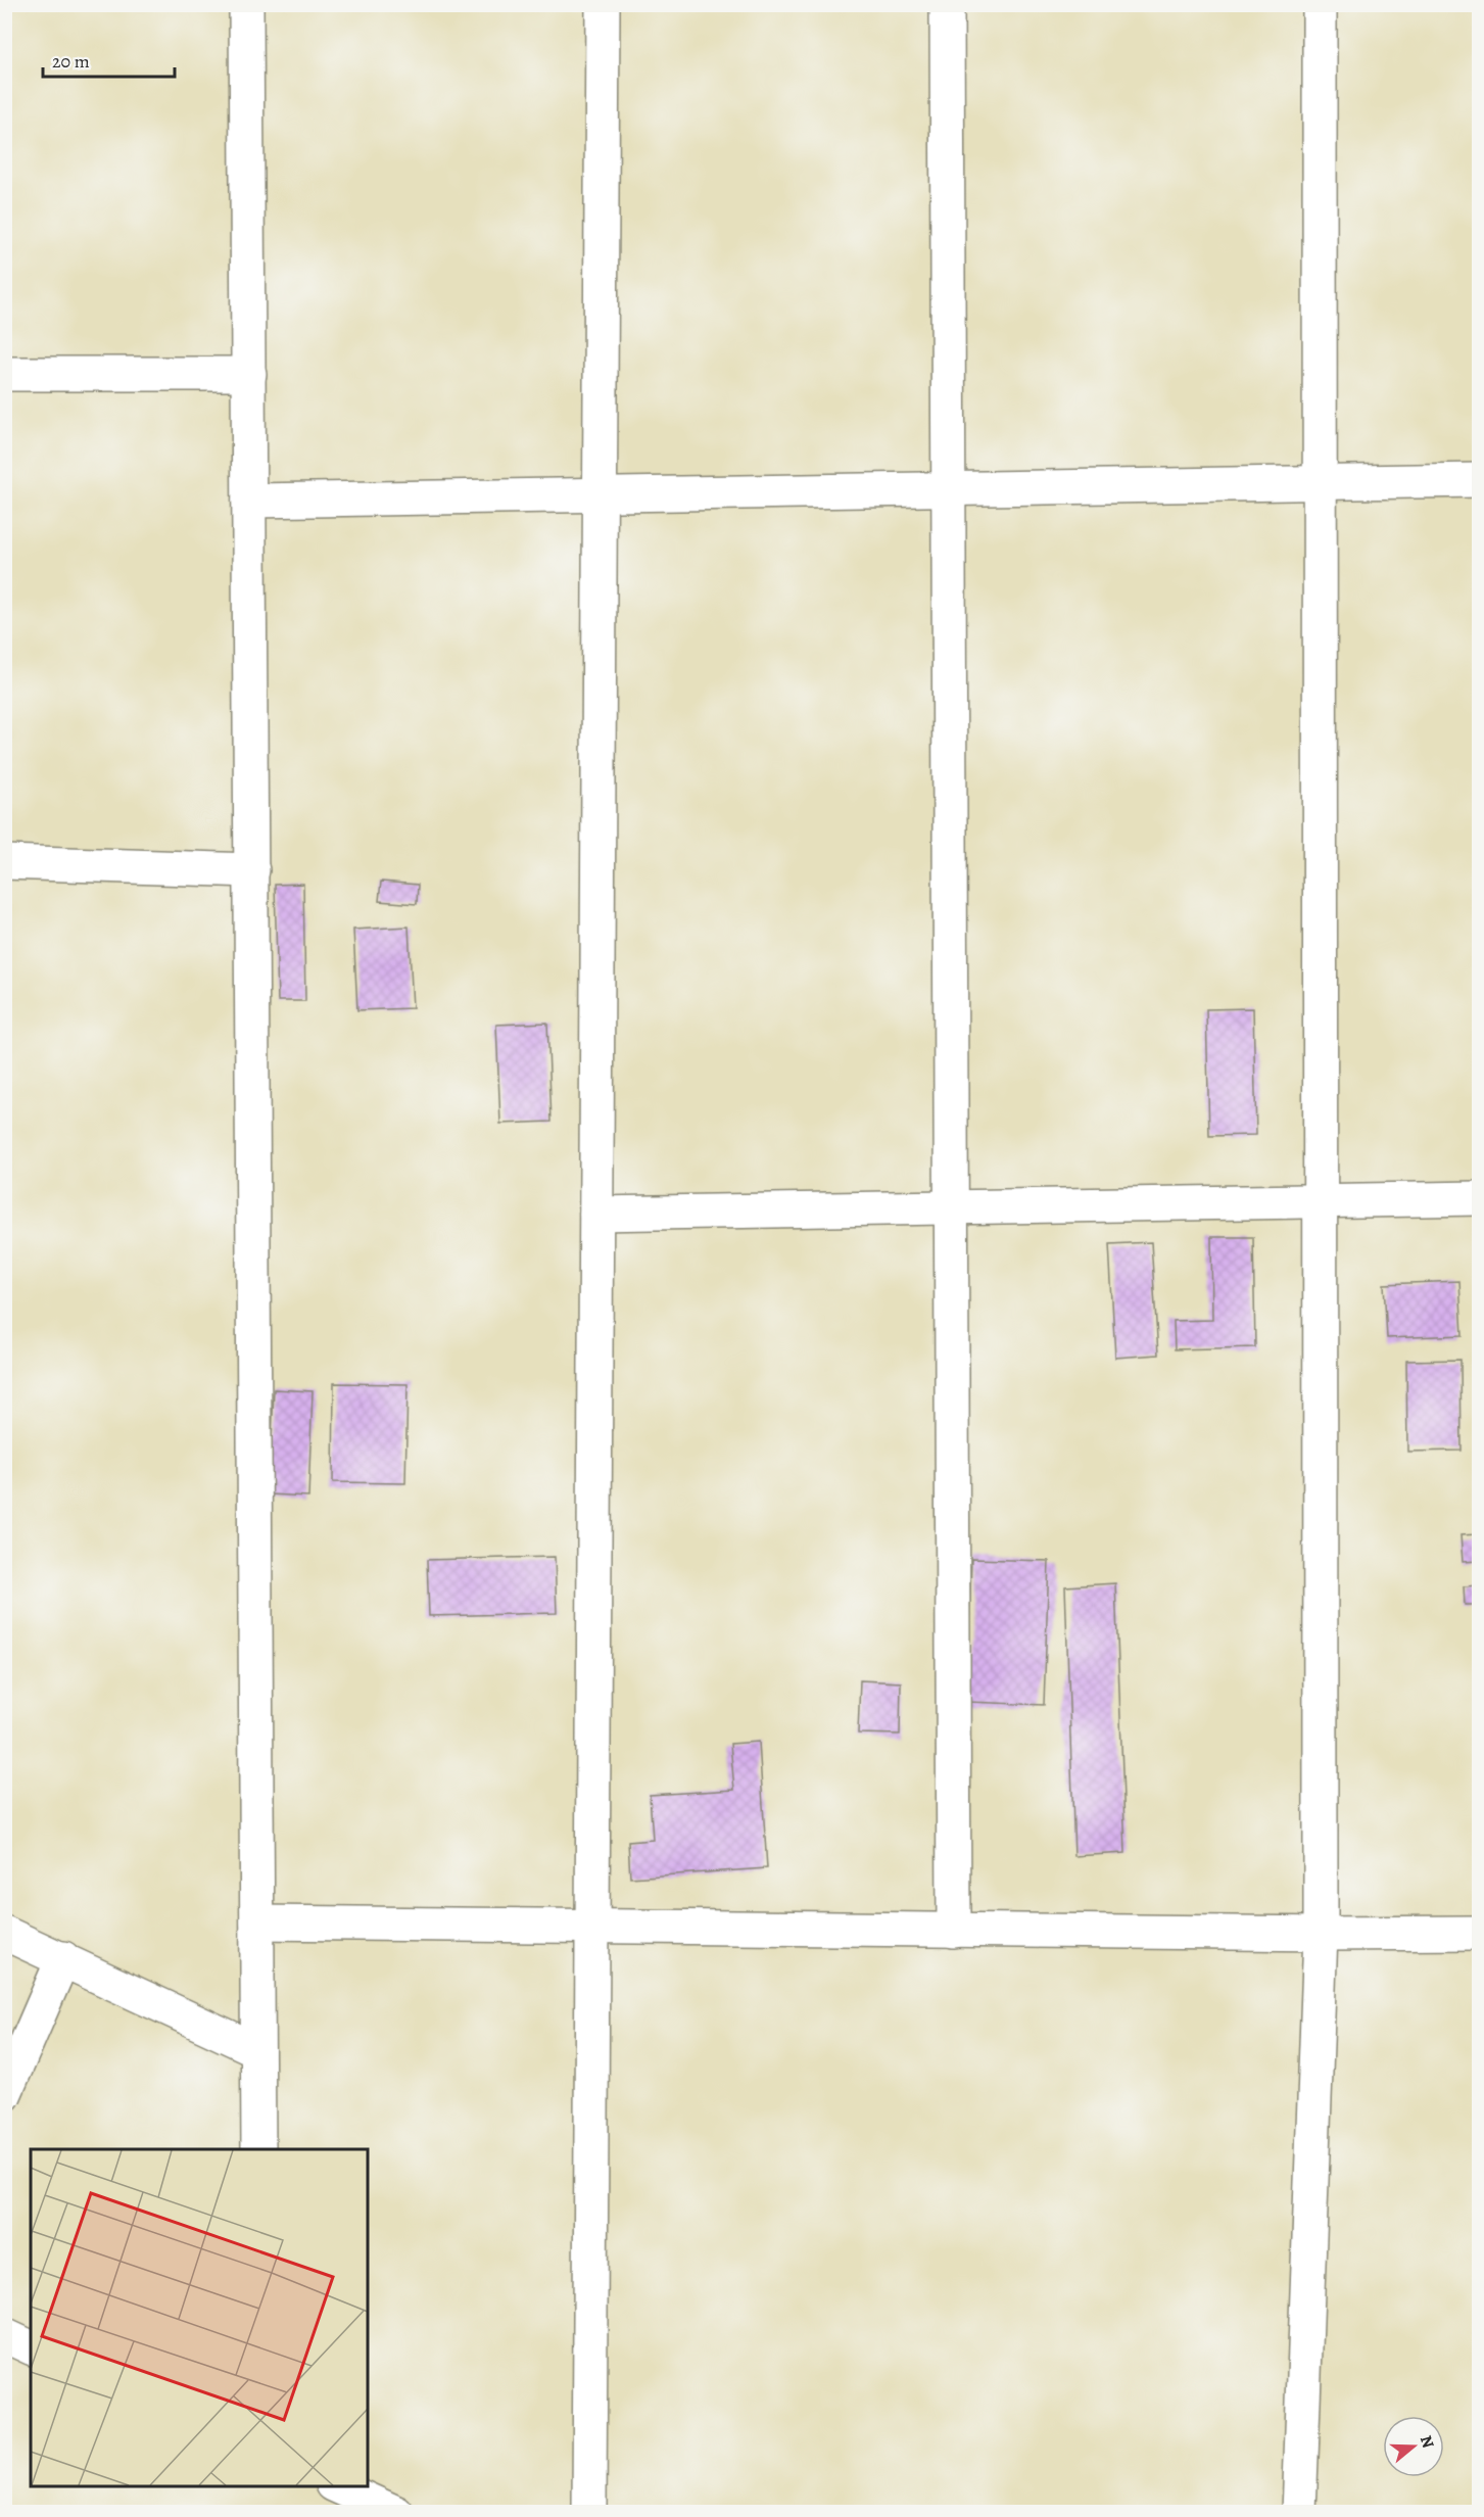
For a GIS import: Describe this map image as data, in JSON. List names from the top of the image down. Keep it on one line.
{"scale_bar":"20 m","north":"right"}
